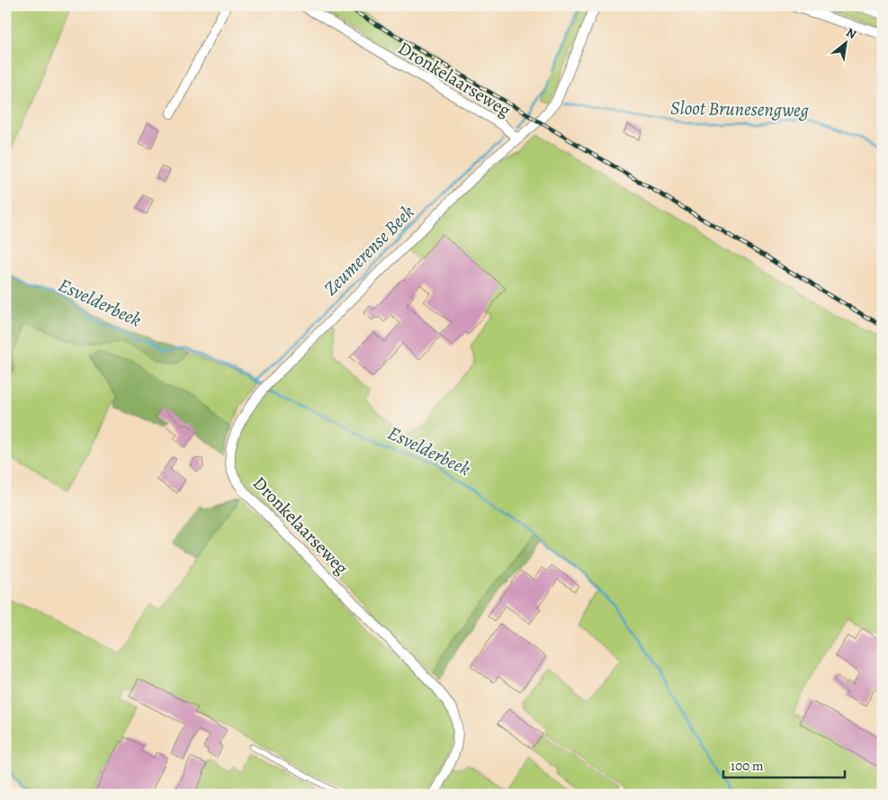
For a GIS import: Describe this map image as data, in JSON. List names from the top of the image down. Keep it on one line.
{"streets":{"street":["Dronkelaarseweg"]},"water":["Sloot Brunesengweg","Zeumerense Beek","Esvelderbeek"],"scale_bar":"100 m","north":"top right"}
